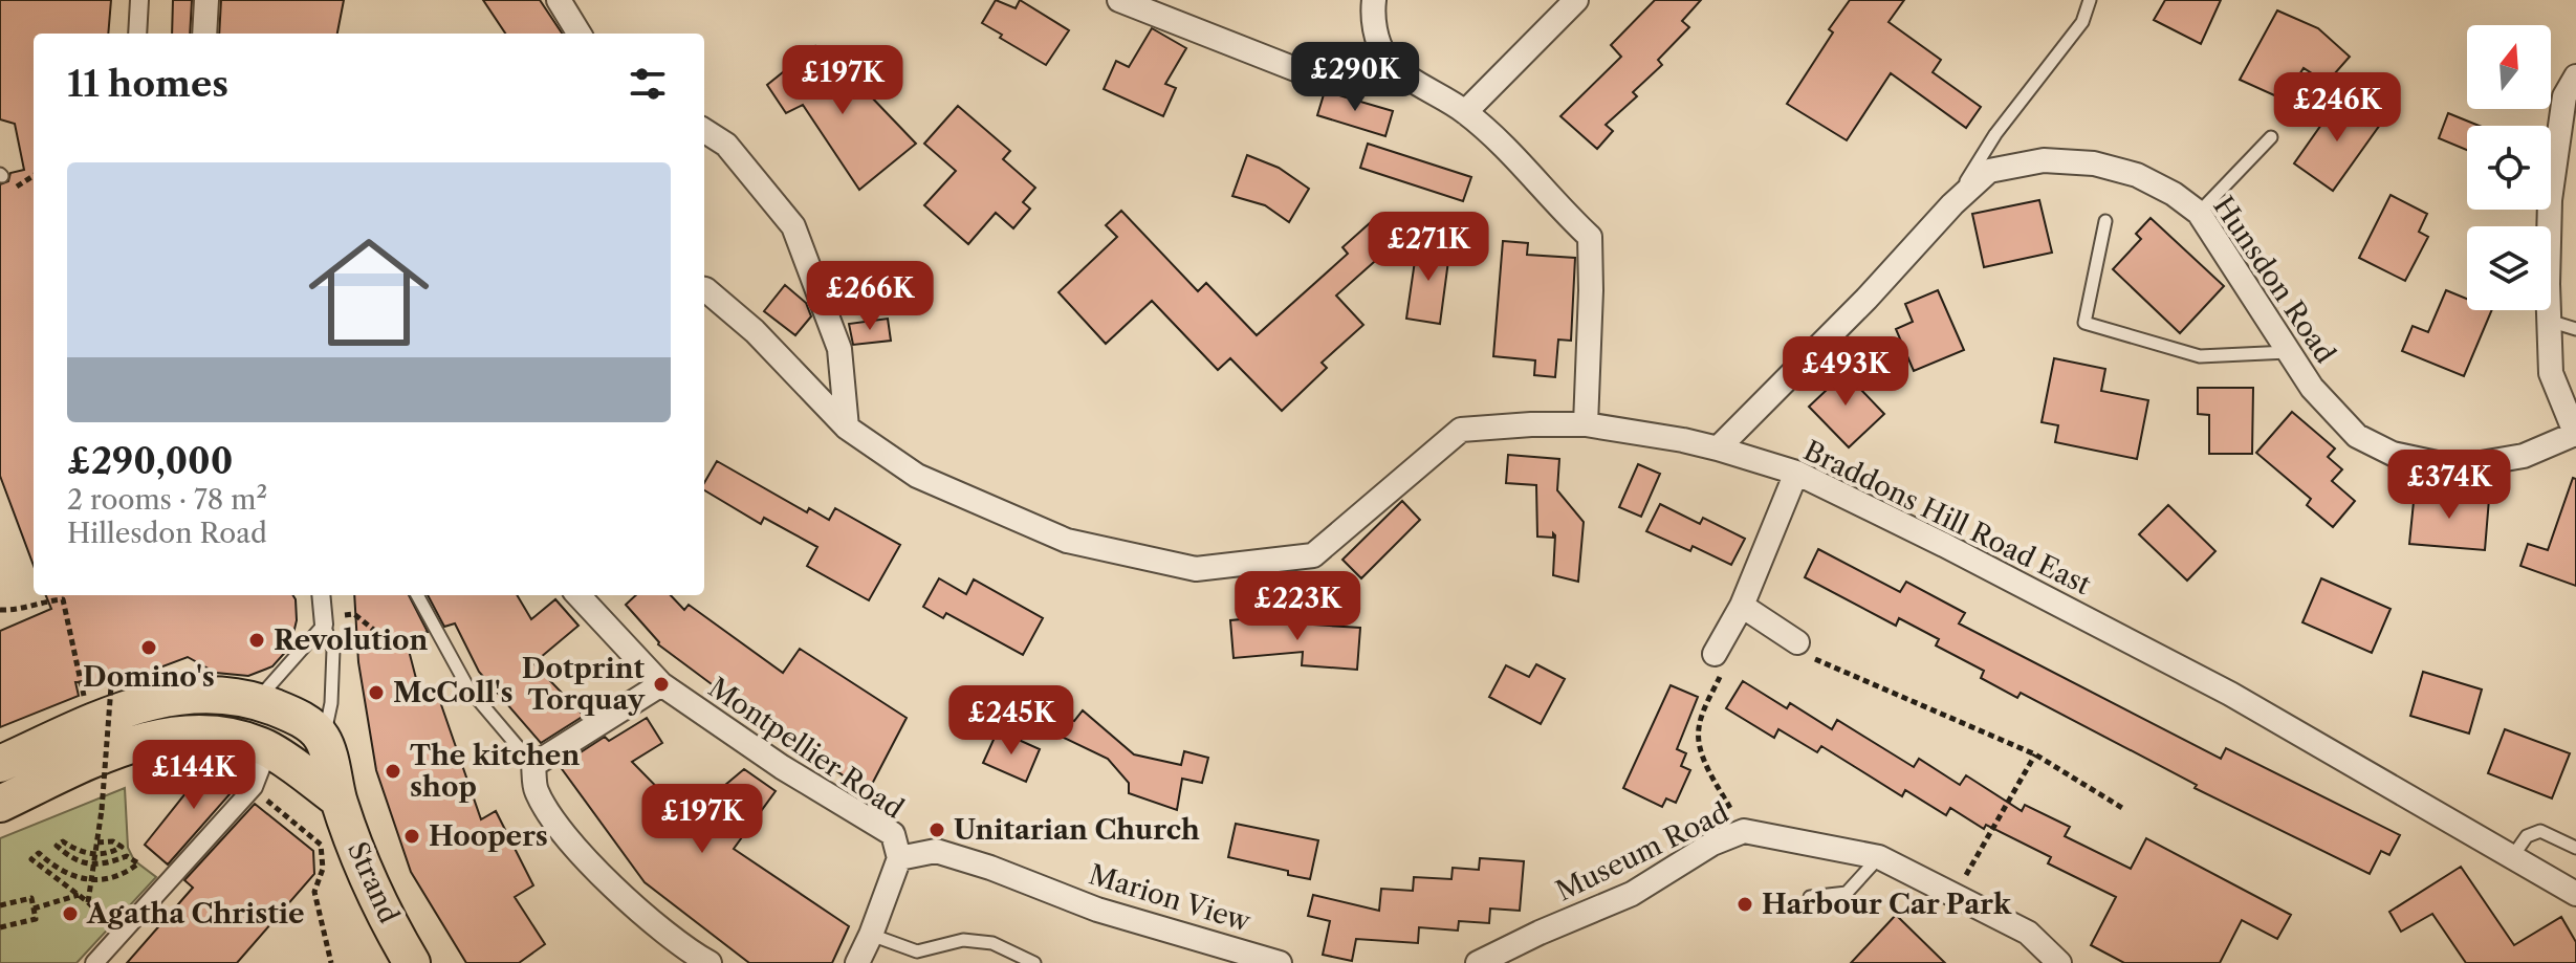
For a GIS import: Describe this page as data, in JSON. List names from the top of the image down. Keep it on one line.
{"streets":{"main road":["Strand"],"street":["Hunsdon Road","Braddons Hill Road East","Montpellier Road","Museum Road","Marion View"]},"crossings":[["Hunsdon Road","Braddons Hill Road East"],["Montpellier Road","Marion View"]],"places":["Revolution","Domino's","Dotprint Torquay","McColl's","The kitchen shop","Unitarian Church","Hoopers","Harbour Car Park","Agatha Christie"],"north":"top","page":{"heading":"11 homes","price":["£290K","£197K","£246K","£271K","£266K","£493K","£374K","£223K","£245K","£144K","£197K"],"list":[{"name":"£290,000","note":"2 rooms · 78 m² · Hillesdon Road"}]}}
